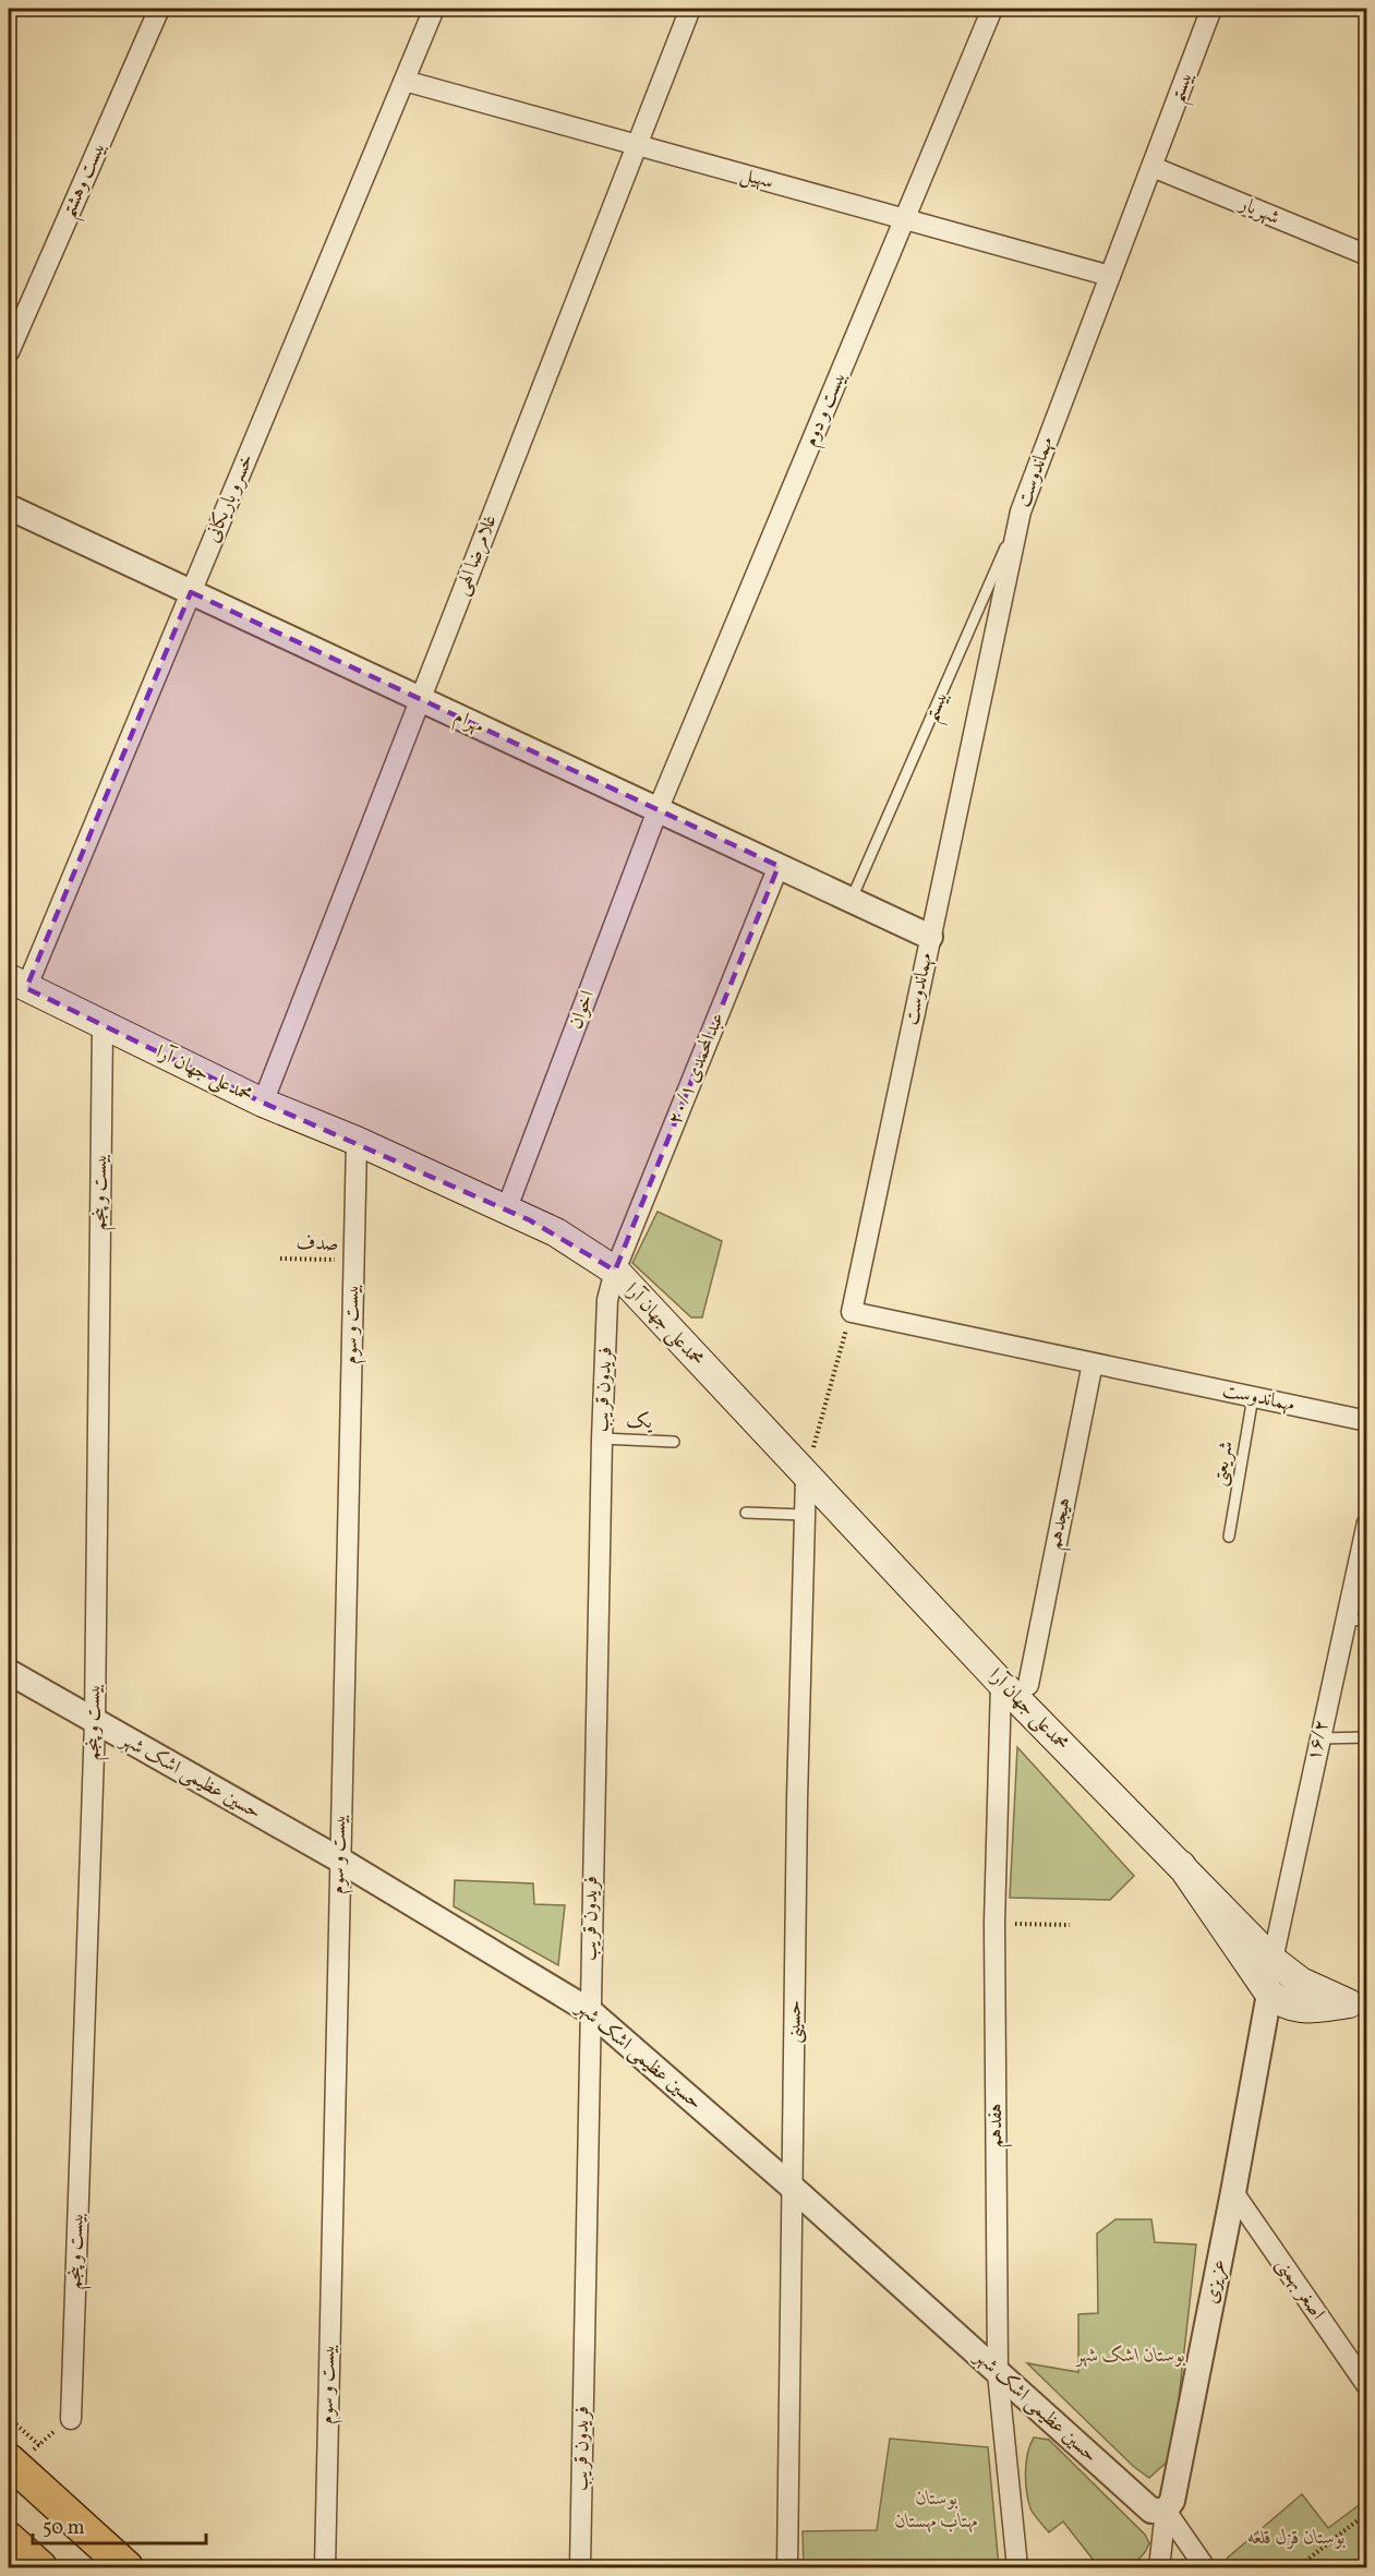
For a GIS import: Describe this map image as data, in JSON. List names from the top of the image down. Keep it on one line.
{"streets":{"main road":["محمدعلی جهان آرا"],"street":["بیستم","سهیل","بیست وهشتم","شهریار","بیست و دوم","مهماندوست","خسرو باریکانی","غلامرضا الهی","مهرام","اخوان","عبدالمحمدی ۲۰/۱","بیست و پنجم","بیست و سوم","فریدون قریب","هیجدهم","۱۶/۲","حسین عظیمی اشک شهر","حسینی","هفدهم","عزیزی","اصغر بهمنی"],"lane":["یک","شریعتی"],"path":["صدف"]},"crossings":[["بیستم","شهریار"],["بیستم","مهماندوست"],["بیستم","مهرام"],["سهیل","بیست و دوم"],["سهیل","مهماندوست"],["سهیل","خسرو باریکانی"],["سهیل","غلامرضا الهی"],["شهریار","مهماندوست"],["بیست و دوم","مهرام"],["بیست و دوم","اخوان"],["مهماندوست","مهرام"],["مهماندوست","شریعتی"],["مهماندوست","هیجدهم"],["خسرو باریکانی","مهرام"],["خسرو باریکانی","محمدعلی جهان آرا"],["غلامرضا الهی","مهرام"],["غلامرضا الهی","محمدعلی جهان آرا"],["مهرام","اخوان"],["مهرام","عبدالمحمدی ۲۰/۱"],["اخوان","محمدعلی جهان آرا"],["عبدالمحمدی ۲۰/۱","محمدعلی جهان آرا"],["عبدالمحمدی ۲۰/۱","فریدون قریب"],["محمدعلی جهان آرا","بیست و پنجم"],["محمدعلی جهان آرا","بیست و سوم"],["محمدعلی جهان آرا","فریدون قریب"],["محمدعلی جهان آرا","هیجدهم"],["محمدعلی جهان آرا","حسینی"],["محمدعلی جهان آرا","هفدهم"],["بیست و پنجم","حسین عظیمی اشک شهر"],["صدف","بیست و سوم"],["بیست و سوم","حسین عظیمی اشک شهر"],["فریدون قریب","یک"],["فریدون قریب","حسین عظیمی اشک شهر"],["هیجدهم","هفدهم"],["حسین عظیمی اشک شهر","حسینی"],["حسین عظیمی اشک شهر","هفدهم"],["حسین عظیمی اشک شهر","عزیزی"],["عزیزی","اصغر بهمنی"]],"parks":["بوستان اشک شهر","بوستان مهتاب مهستان","بوستان قزل قلعه"],"scale_bar":"50 m"}
